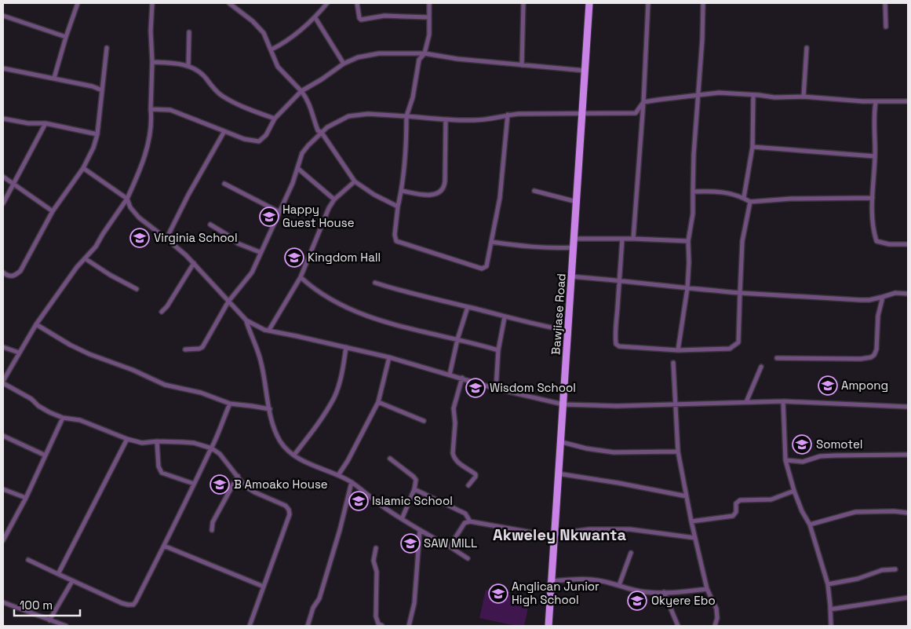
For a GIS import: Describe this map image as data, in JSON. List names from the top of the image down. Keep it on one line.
{"streets":{"main road":["Bawjiase Road"]},"districts":["Akweley Nkwanta"],"places":{"school or university":["Happy Guest House","Virginia School","Kingdom Hall","Ampong","Wisdom School","Somotel","B Amoako House","Islamic School","SAW MILL","Anglican Junior High School","Okyere Ebo"]},"scale_bar":"100 m"}
